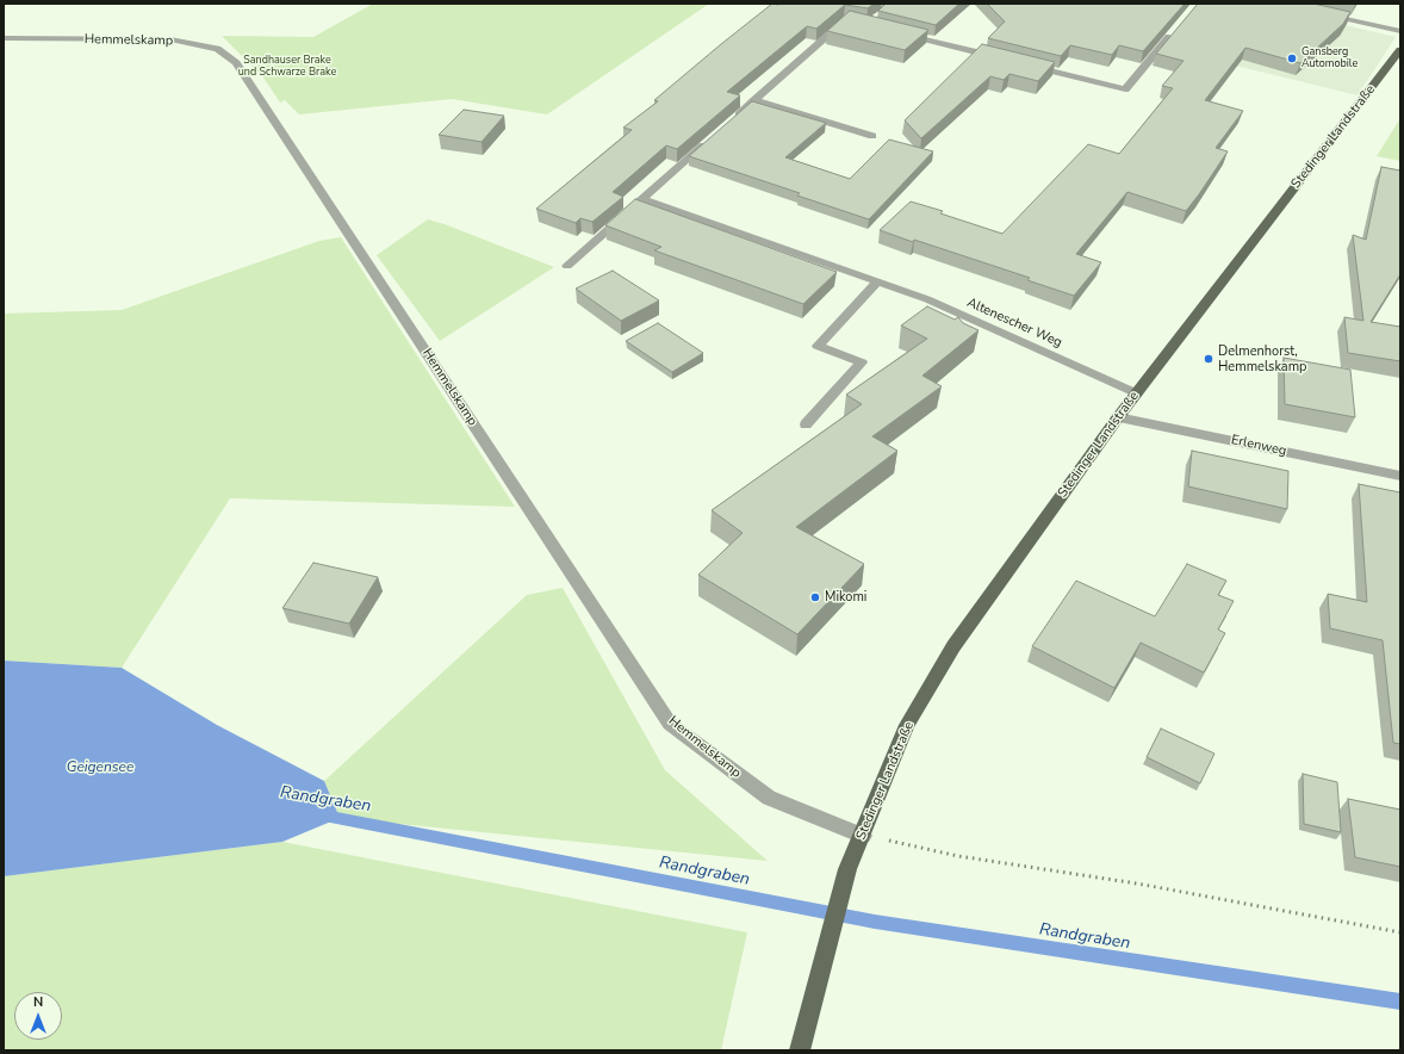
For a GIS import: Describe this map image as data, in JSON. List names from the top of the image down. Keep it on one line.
{"streets":{"main road":["Stedinger Landstraße"],"street":["Hemmelskamp","Altenescher Weg","Erlenweg"]},"crossings":[["Hemmelskamp","Stedinger Landstraße"],["Stedinger Landstraße","Altenescher Weg"],["Stedinger Landstraße","Erlenweg"]],"water":["Geigensee","Randgraben"],"parks":["Sandhauser Brake und Schwarze Brake"],"places":["Gansberg Automobile","Delmenhorst, Hemmelskamp","Mikomi"],"north":"top"}
